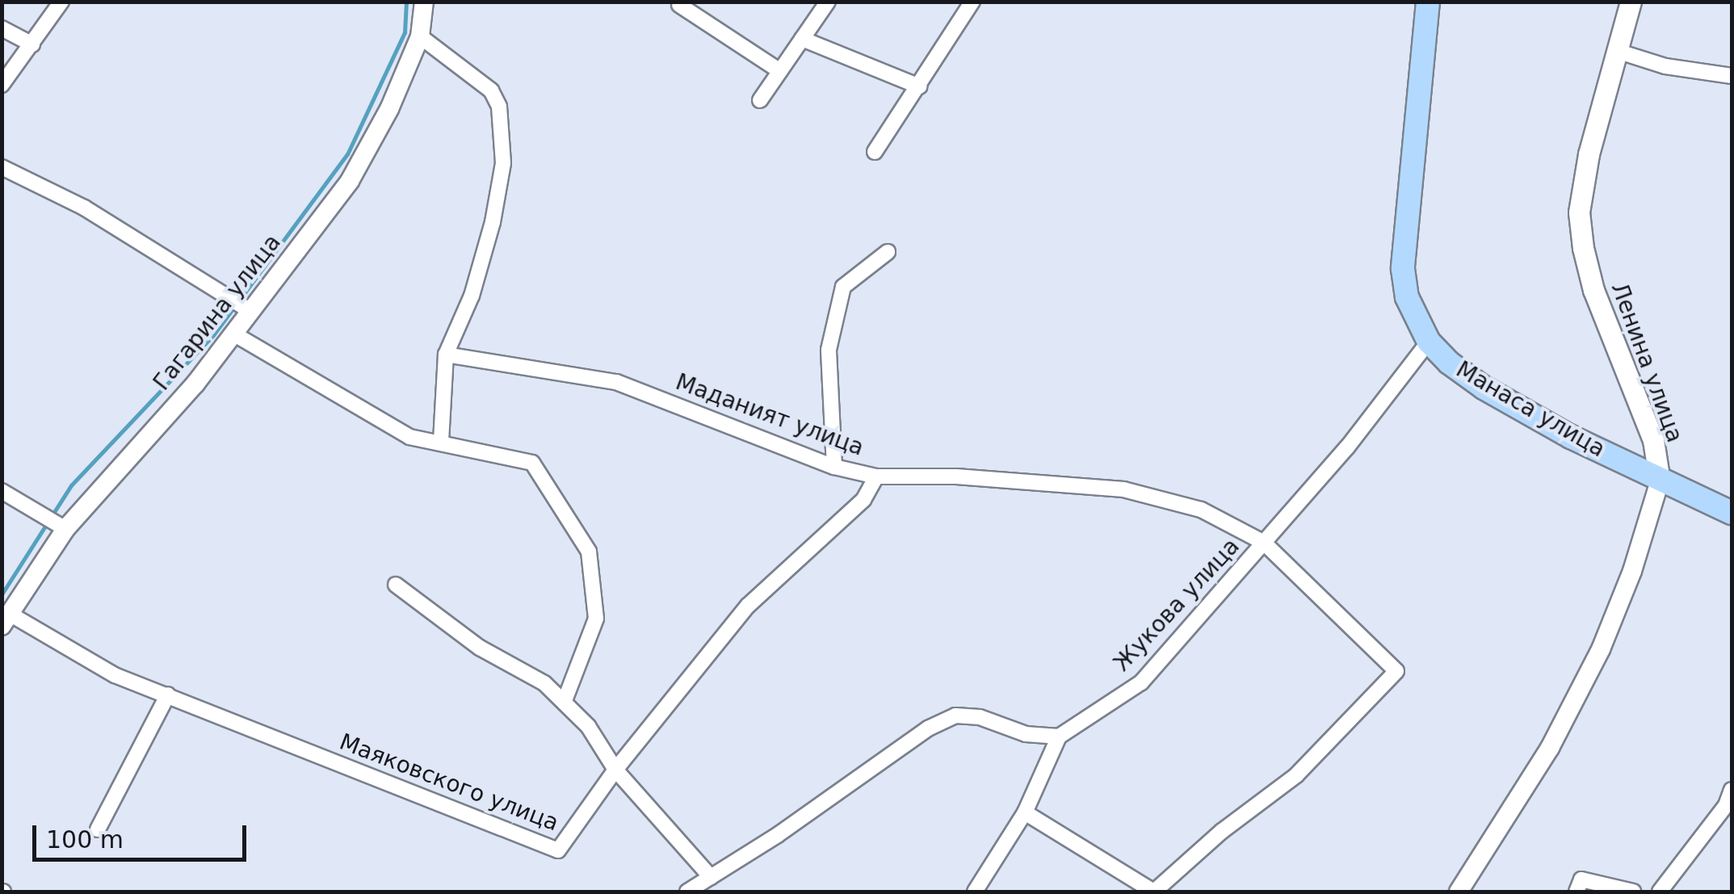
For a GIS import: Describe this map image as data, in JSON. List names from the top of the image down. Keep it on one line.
{"streets":{"main road":["Ленина улица","Манаса улица"],"street":["Гагарина улица","Маданият улица","Жукова улица","Маяковского улица"]},"crossings":[["Гагарина улица","Маяковского улица"],["Ленина улица","Манаса улица"],["Манаса улица","Жукова улица"],["Маданият улица","Жукова улица"],["Маданият улица","Маяковского улица"]],"scale_bar":"100 m"}
